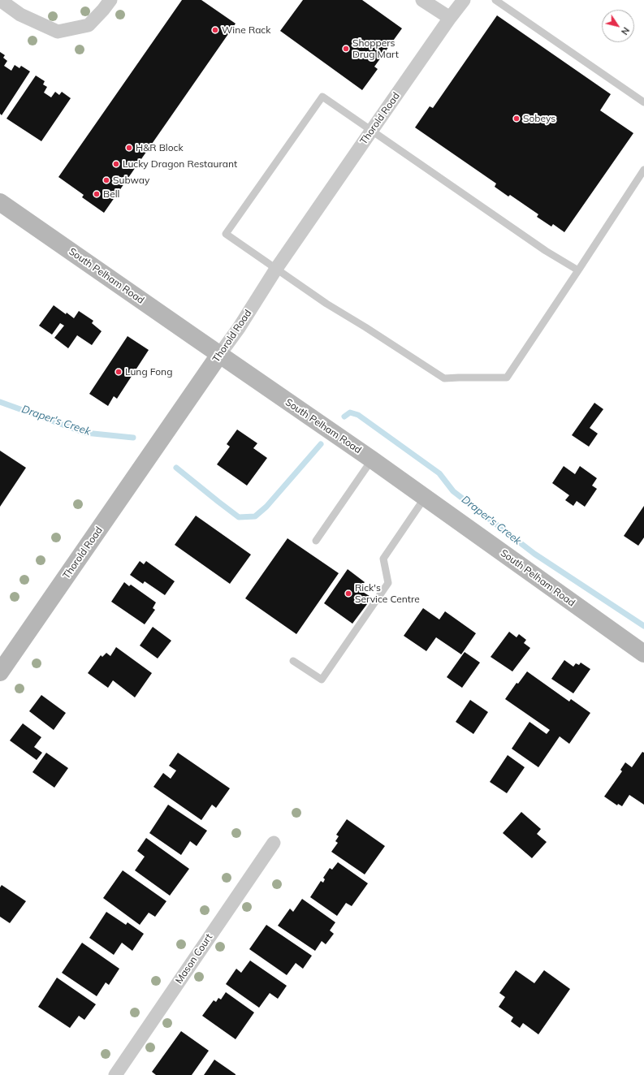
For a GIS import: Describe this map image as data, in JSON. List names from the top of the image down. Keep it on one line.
{"streets":{"main road":["Thorold Road","South Pelham Road"],"street":["Mason Court"]},"crossings":[["Thorold Road","South Pelham Road"]],"water":["Draper's Creek"],"places":["Wine Rack","Shoppers Drug Mart","Sobeys","H&R Block","Lucky Dragon Restaurant","Subway","Bell","Lung Fong","Rick's Service Centre"],"north":"bottom right"}
